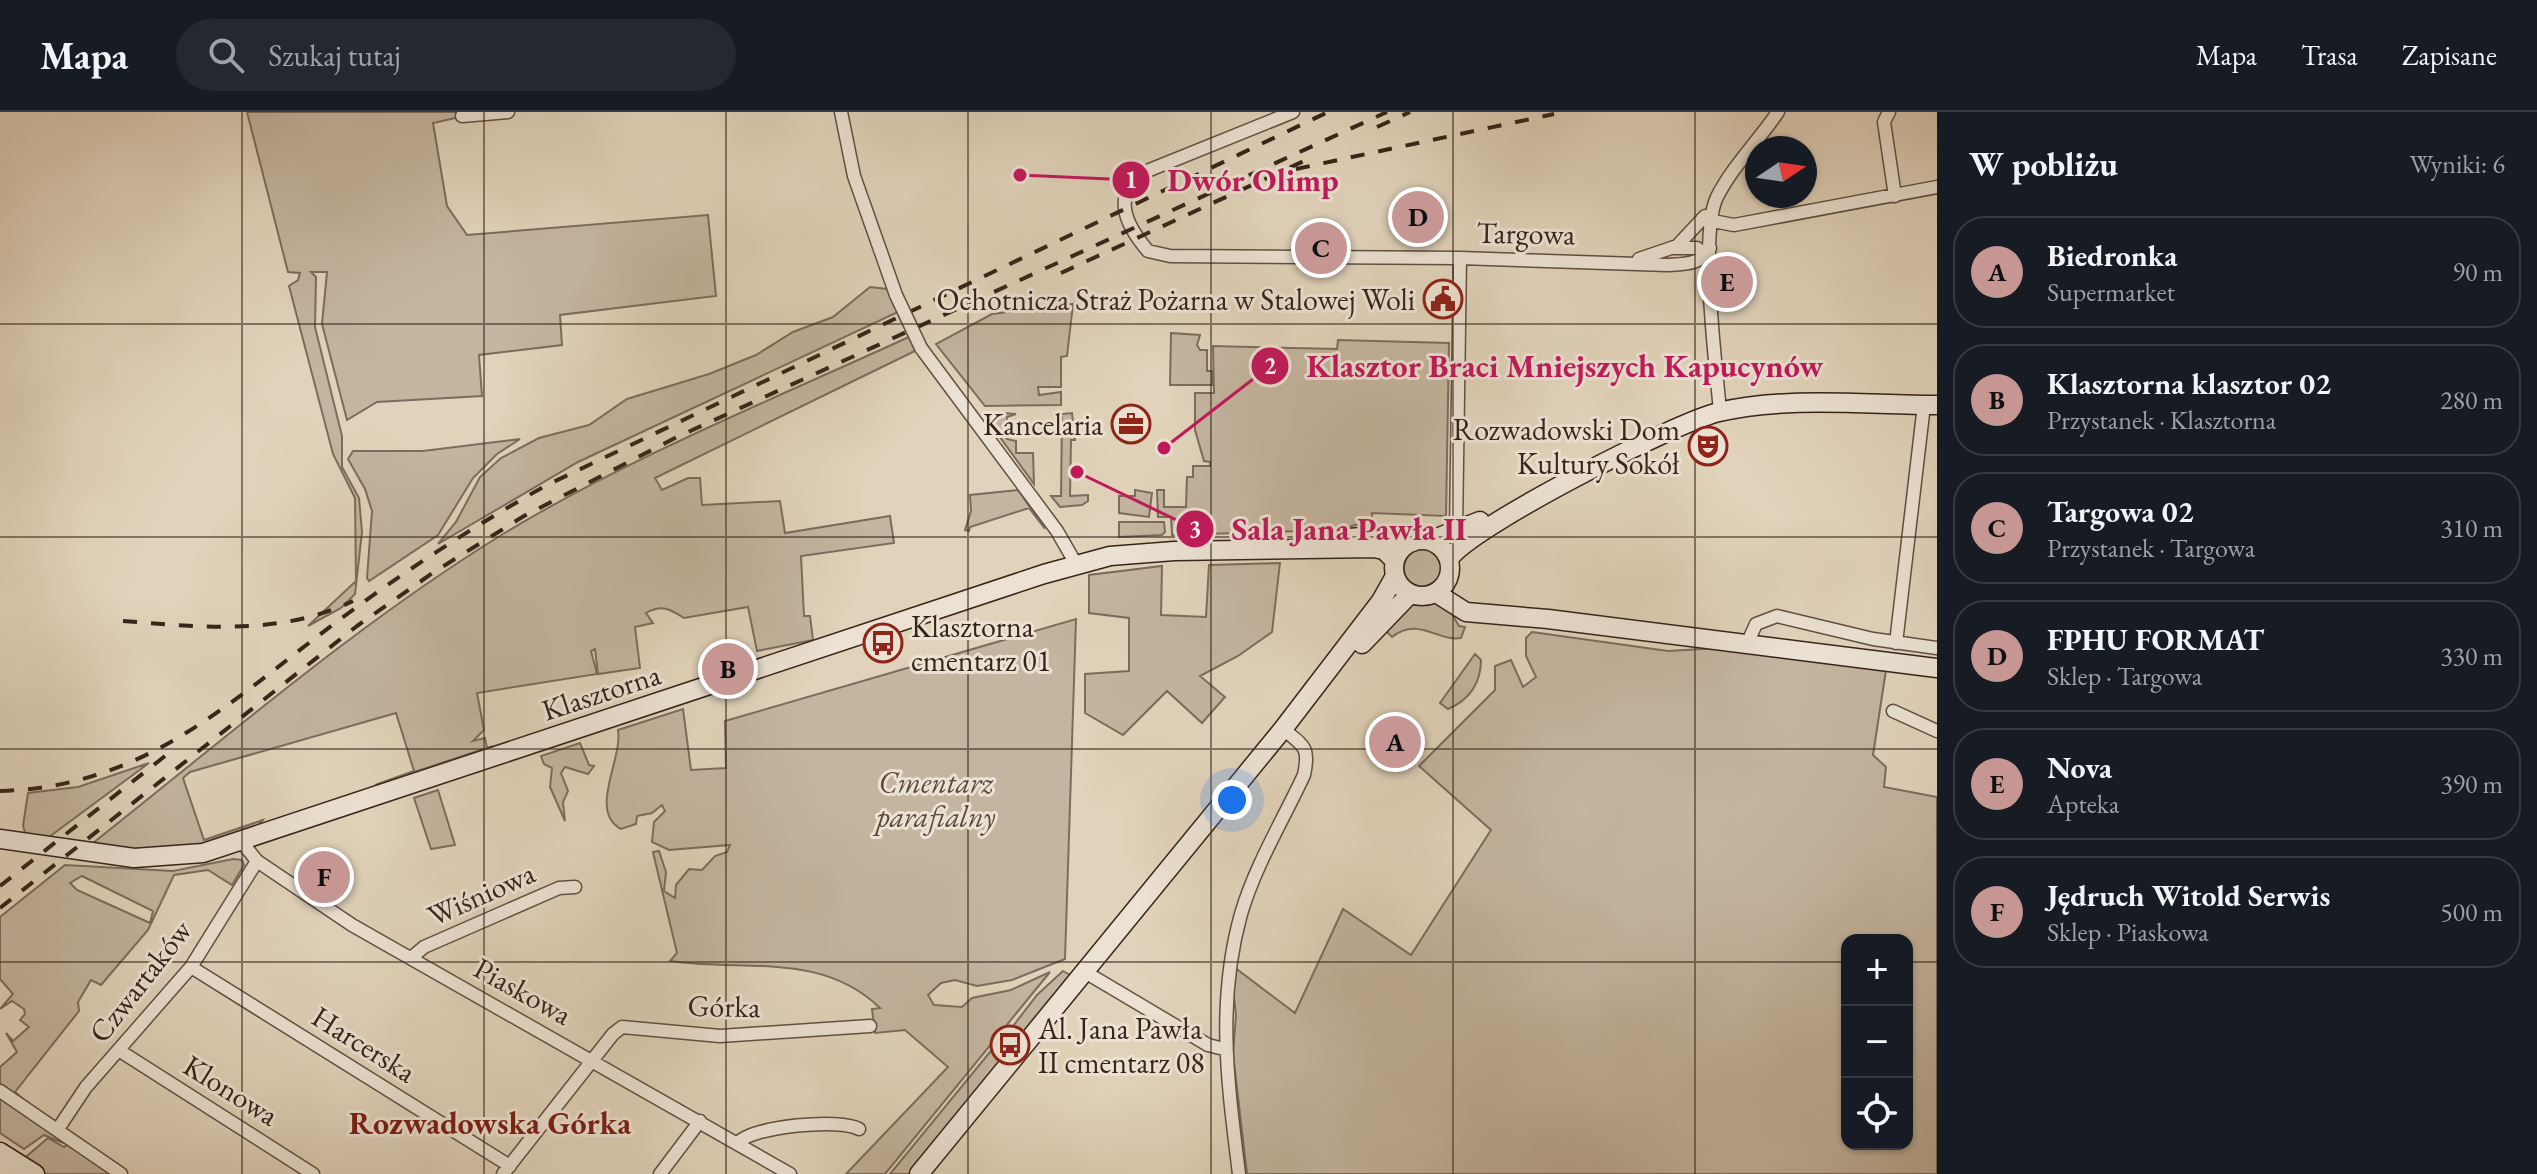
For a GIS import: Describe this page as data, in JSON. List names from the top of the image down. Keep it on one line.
{"streets":{"street":["Targowa","Klasztorna","Wiśniowa","Czwartaków","Piaskowa","Górka","Harcerska","Klonowa"]},"crossings":[["Klasztorna","Piaskowa"],["Wiśniowa","Piaskowa"],["Czwartaków","Piaskowa"],["Czwartaków","Harcerska"],["Czwartaków","Klonowa"],["Piaskowa","Górka"]],"districts":["Rozwadowska Górka"],"parks":["Cmentarz parafialny"],"places":{"other":["Dwór Olimp","Klasztor Braci Mniejszych Kapucynów","Sala Jana Pawła II"],"public building":["Ochotnicza Straż Pożarna w Stalowej Woli"],"office":["Kancelaria"],"theatre":["Rozwadowski Dom Kultury Sokół"],"bus stop":["Klasztorna cmentarz 01","Al. Jana Pawła II cmentarz 08"]},"north":"right","page":{"header":"Mapa","search":"Szukaj tutaj","nav":["Mapa","Trasa","Zapisane"],"heading":["W pobliżu","Wyniki: 6"],"pins":["D","C","E","B","A","F"],"list":[{"mark":"A","name":"Biedronka","note":"Supermarket","value":"90 m"},{"mark":"B","name":"Klasztorna klasztor 02","note":"Przystanek · Klasztorna","value":"280 m"},{"mark":"C","name":"Targowa 02","note":"Przystanek · Targowa","value":"310 m"},{"mark":"D","name":"FPHU FORMAT","note":"Sklep · Targowa","value":"330 m"},{"mark":"E","name":"Nova","note":"Apteka","value":"390 m"},{"mark":"F","name":"Jędruch Witold Serwis","note":"Sklep · Piaskowa","value":"500 m"}],"map_buttons":["+","−"]}}
